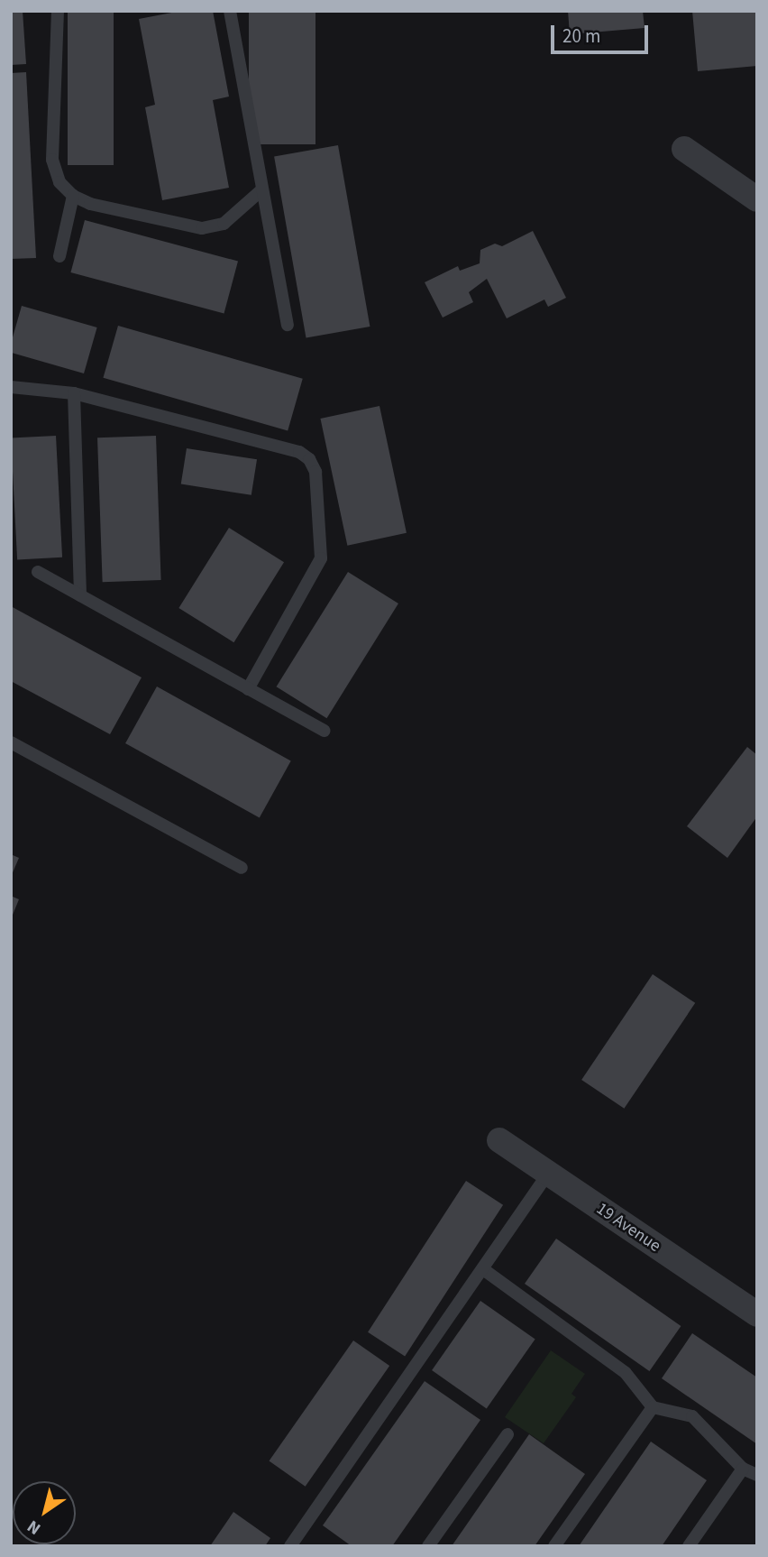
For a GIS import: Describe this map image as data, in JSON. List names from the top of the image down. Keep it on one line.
{"streets":{"street":["19 Avenue"]},"scale_bar":"20 m","north":"bottom left"}
